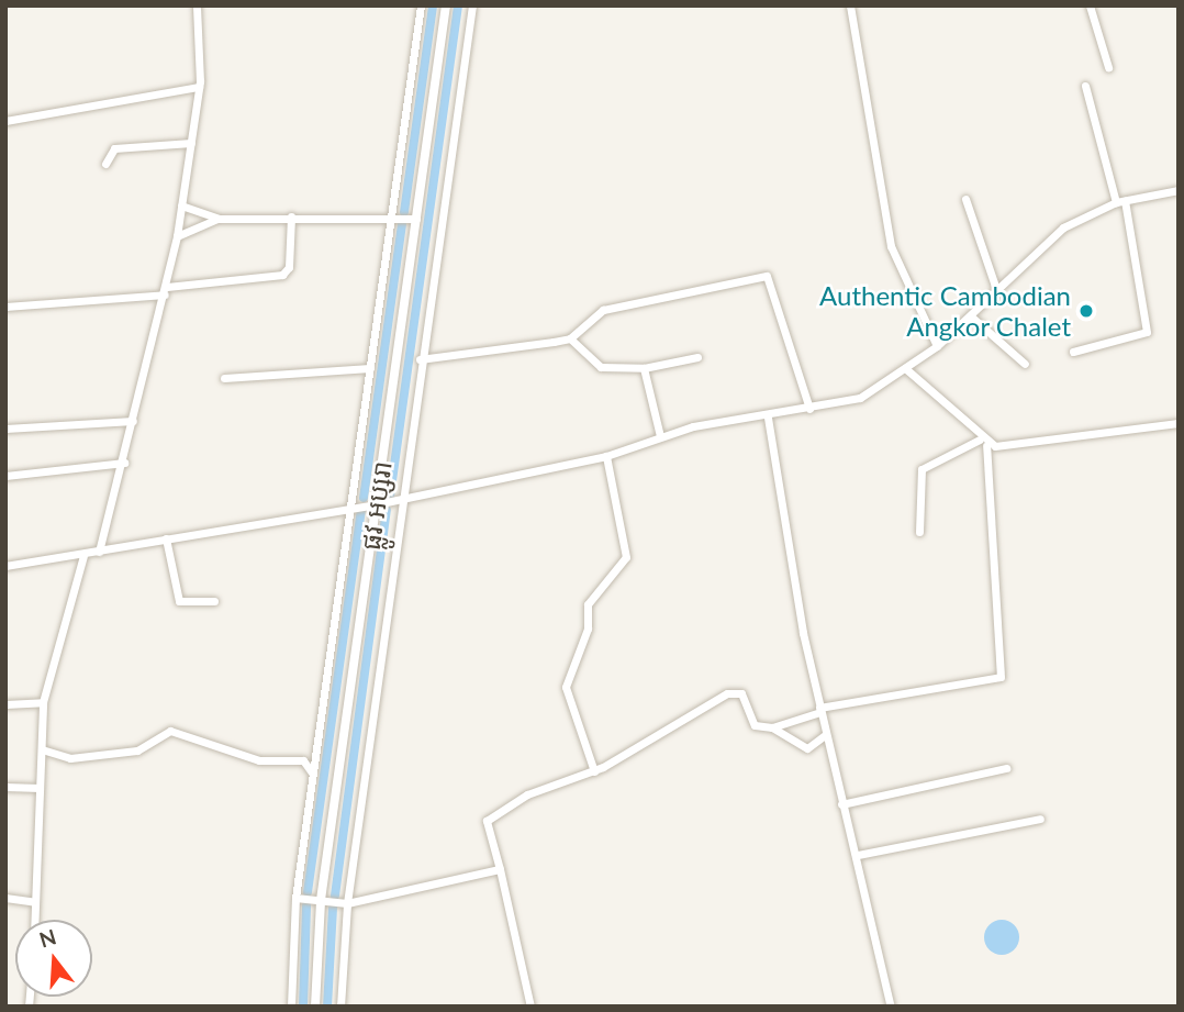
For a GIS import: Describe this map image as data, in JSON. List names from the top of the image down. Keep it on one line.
{"streets":{"street":["ផ្លូវ អប្សរា"]},"places":["Authentic Cambodian Angkor Chalet"],"north":"top"}
